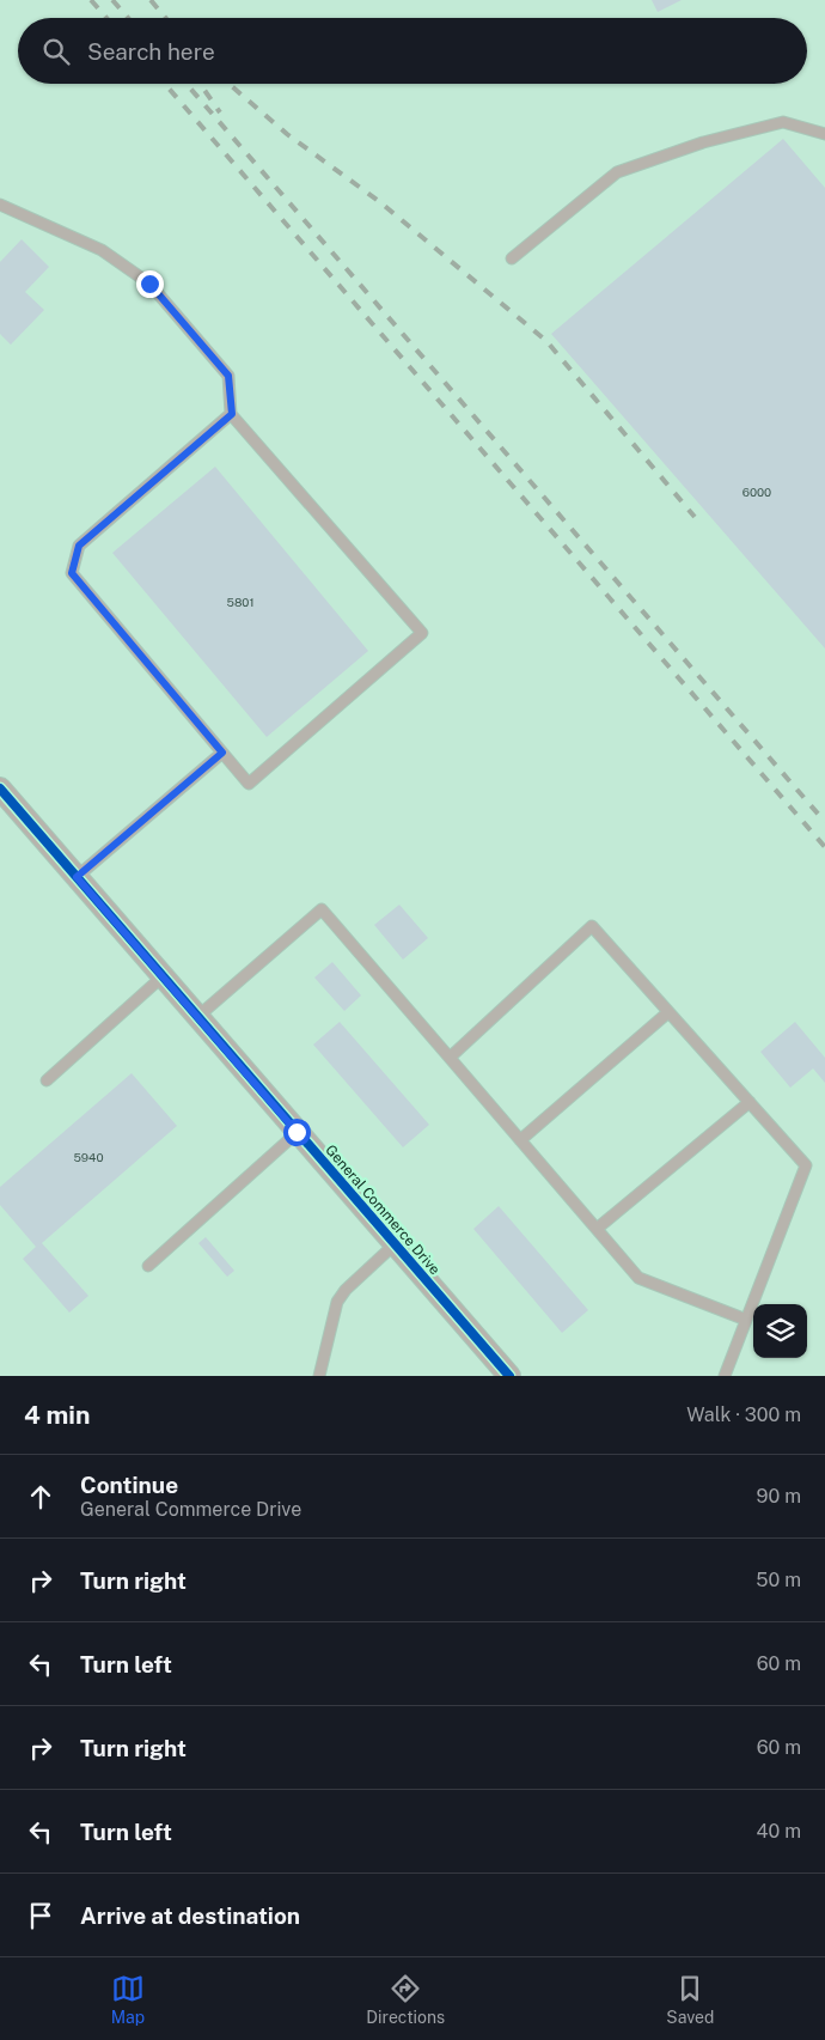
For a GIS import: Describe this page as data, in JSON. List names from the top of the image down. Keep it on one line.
{"streets":{"street":["General Commerce Drive"]},"house_numbers":["6000","5801","5940"],"page":{"search":"Search here","heading":["4 min","Walk · 300 m"],"list":[["Continue","General Commerce Drive","90 m"],["Turn right","50 m"],["Turn left","60 m"],["Turn right","60 m"],["Turn left","40 m"],"Arrive at destination"],"nav":["Map","Directions","Saved"]}}
